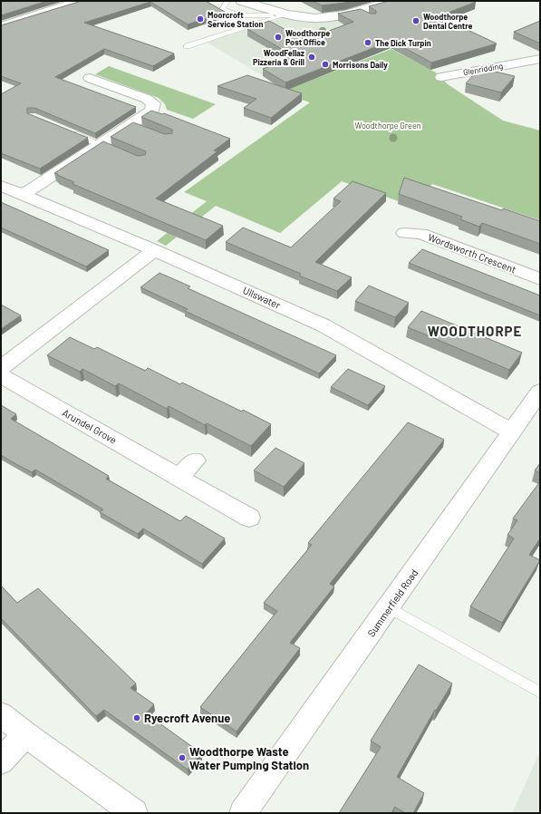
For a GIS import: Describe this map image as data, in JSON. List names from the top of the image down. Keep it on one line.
{"streets":{"street":["Glenridding","Wordsworth Crescent","Ullswater","Arundel Grove","Summerfield Road"]},"crossings":[["Ullswater","Summerfield Road"]],"districts":["WOODTHORPE"],"parks":["Woodthorpe Green"],"places":["Moorcroft Service Station","Woodthorpe Dental Centre","Woodthorpe Post Office","The Dick Turpin","WoodFellaz Pizzeria & Grill","Morrisons Daily","Ryecroft Avenue","Woodthorpe Waste Water Pumping Station"]}
